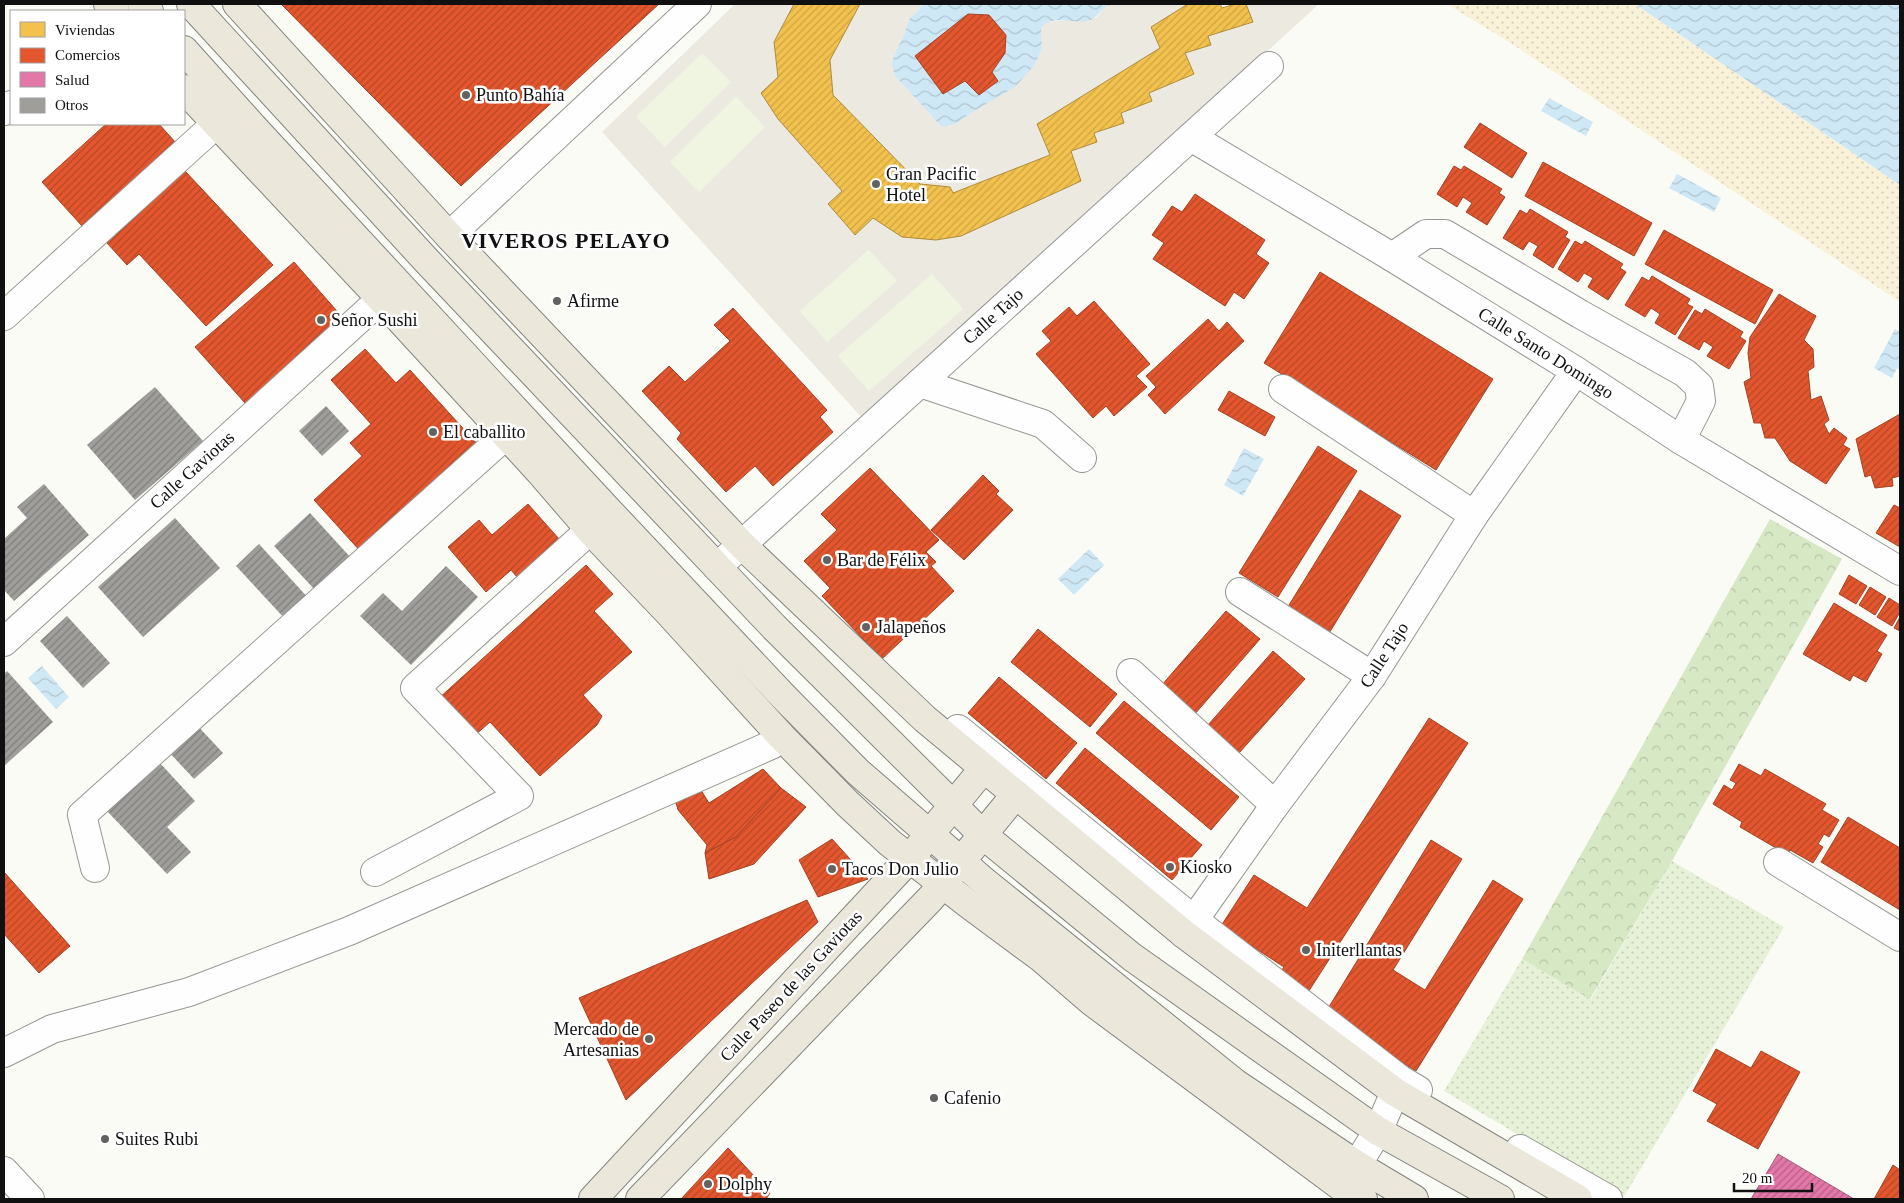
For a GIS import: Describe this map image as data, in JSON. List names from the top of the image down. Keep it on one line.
{"streets":{"main road":["Calle Paseo de las Gaviotas"],"street":["Calle Tajo","Calle Santo Domingo","Calle Gaviotas"]},"crossings":[["Calle Tajo","Calle Santo Domingo"]],"districts":["VIVEROS PELAYO"],"places":["Punto Bahía","Gran Pacific Hotel","Afirme","Señor Sushi","El caballito","Bar de Félix","Jalapeños","Kiosko","Tacos Don Julio","Initerllantas","Mercado de Artesanias","Cafenio","Suites Rubi","Dolphy"],"legend":["Viviendas","Comercios","Salud","Otros"],"scale_bar":"20 m"}
